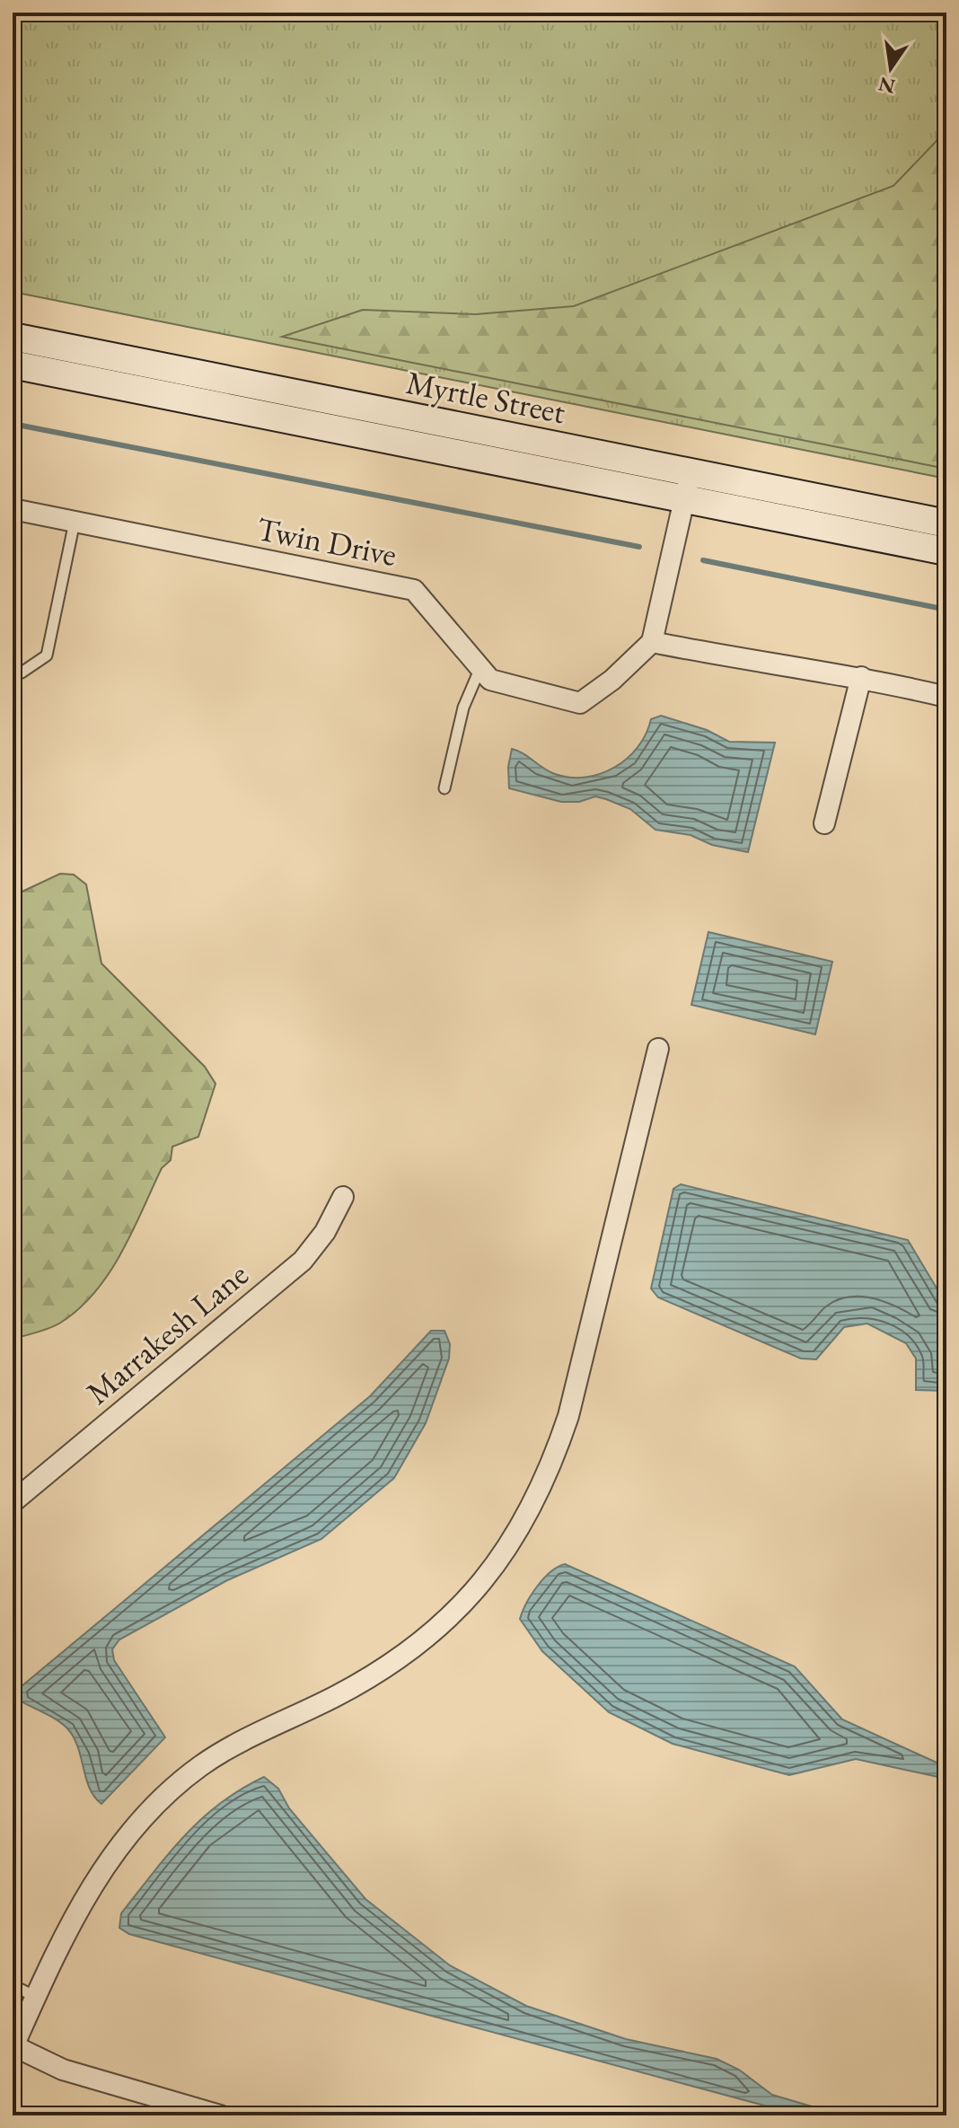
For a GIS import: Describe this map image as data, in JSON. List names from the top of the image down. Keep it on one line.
{"streets":{"street":["Myrtle Street","Twin Drive","Marrakesh Lane"]},"north":"bottom"}
